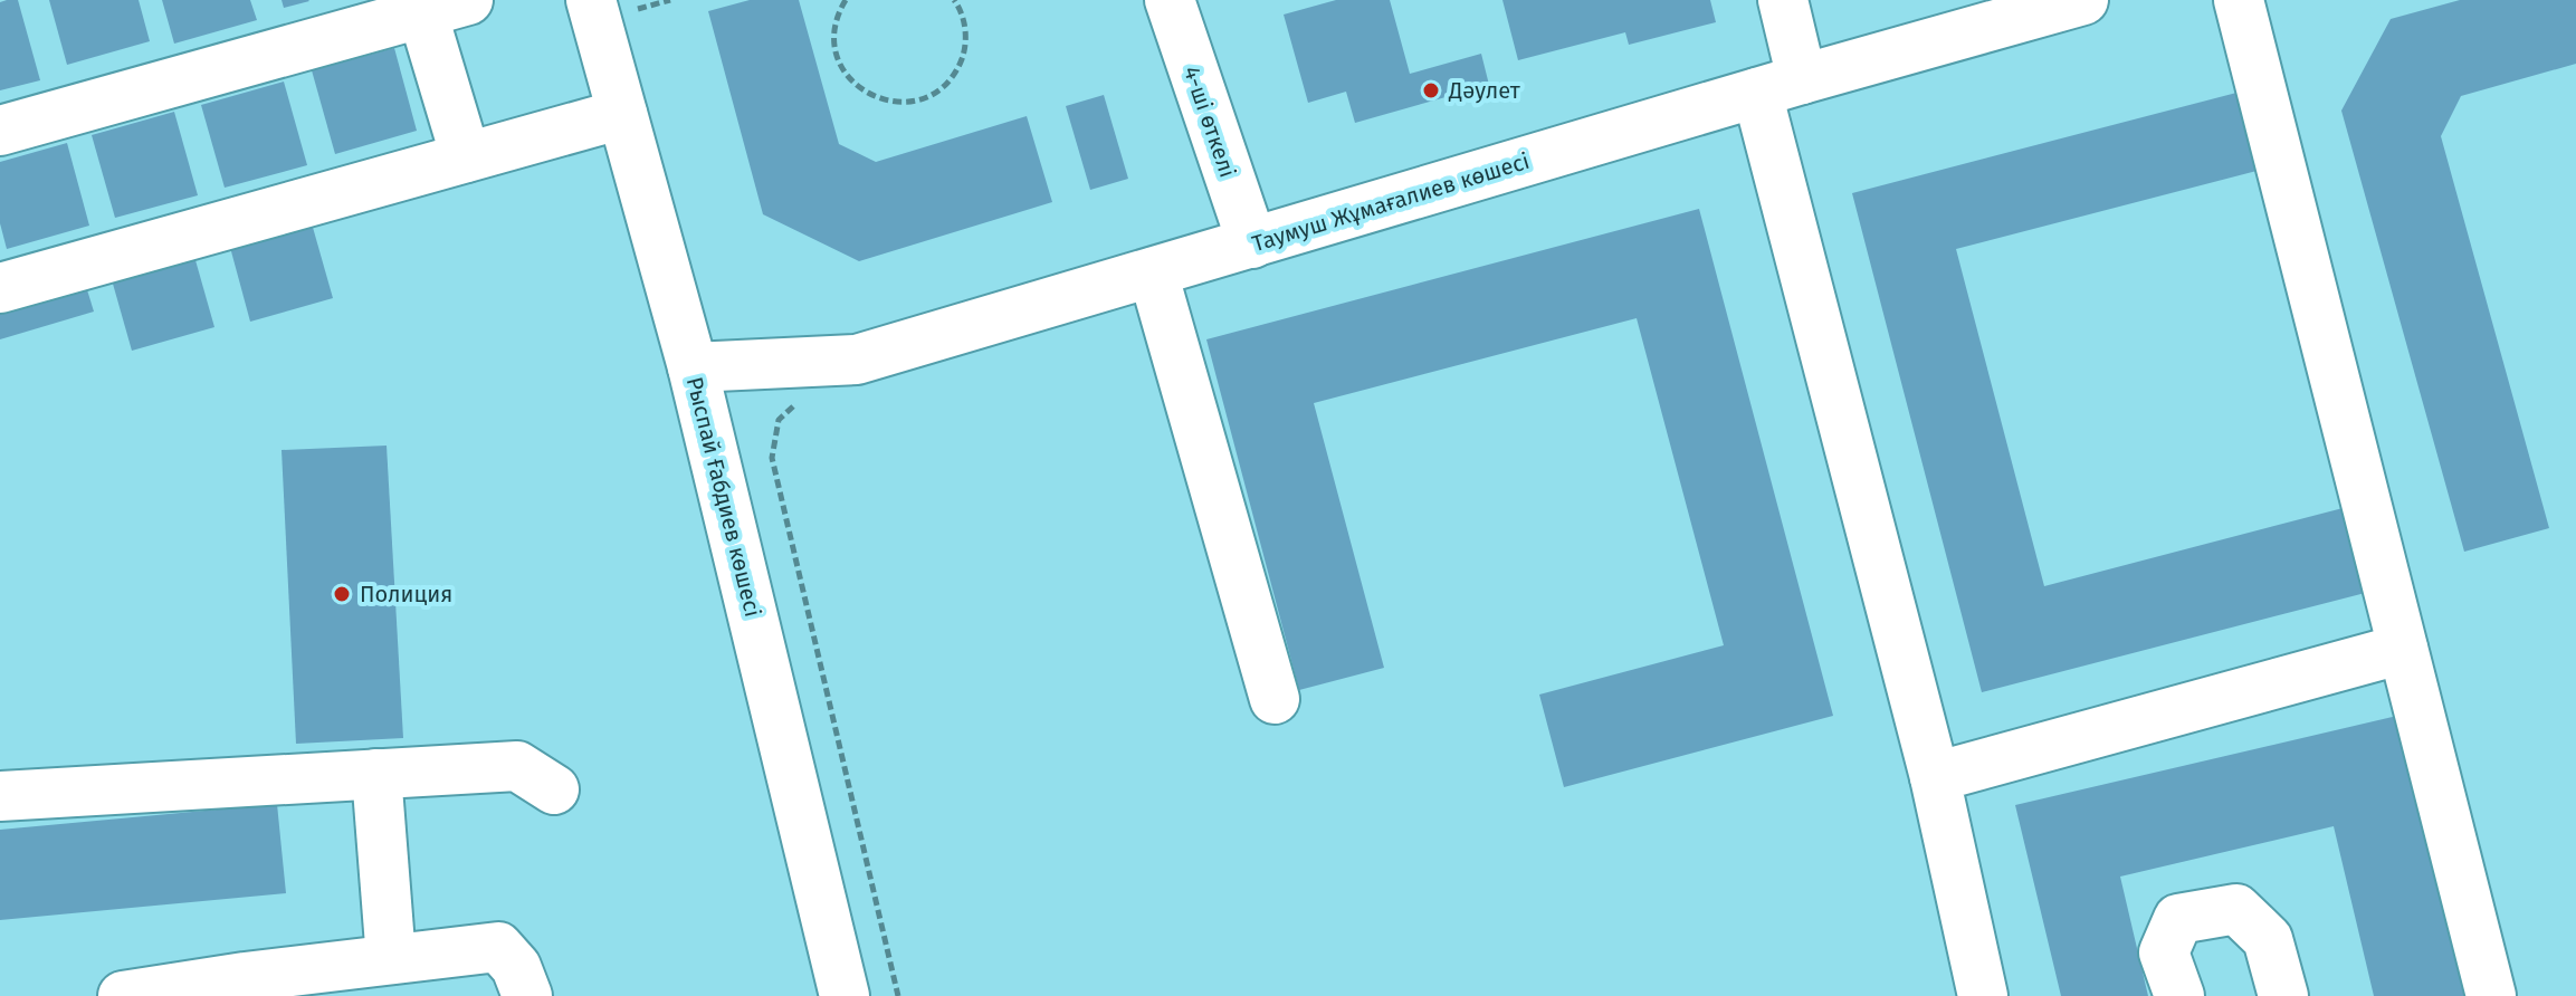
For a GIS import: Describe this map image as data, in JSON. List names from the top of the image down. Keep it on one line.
{"streets":{"street":["4-ші өткелі","Таумуш Жұмағалиев көшесі","Рыспай Ғабдиев көшесі"]},"crossings":[["4-ші өткелі","Таумуш Жұмағалиев көшесі"],["Таумуш Жұмағалиев көшесі","Рыспай Ғабдиев көшесі"]],"places":["Дәулет","Полиция"]}
